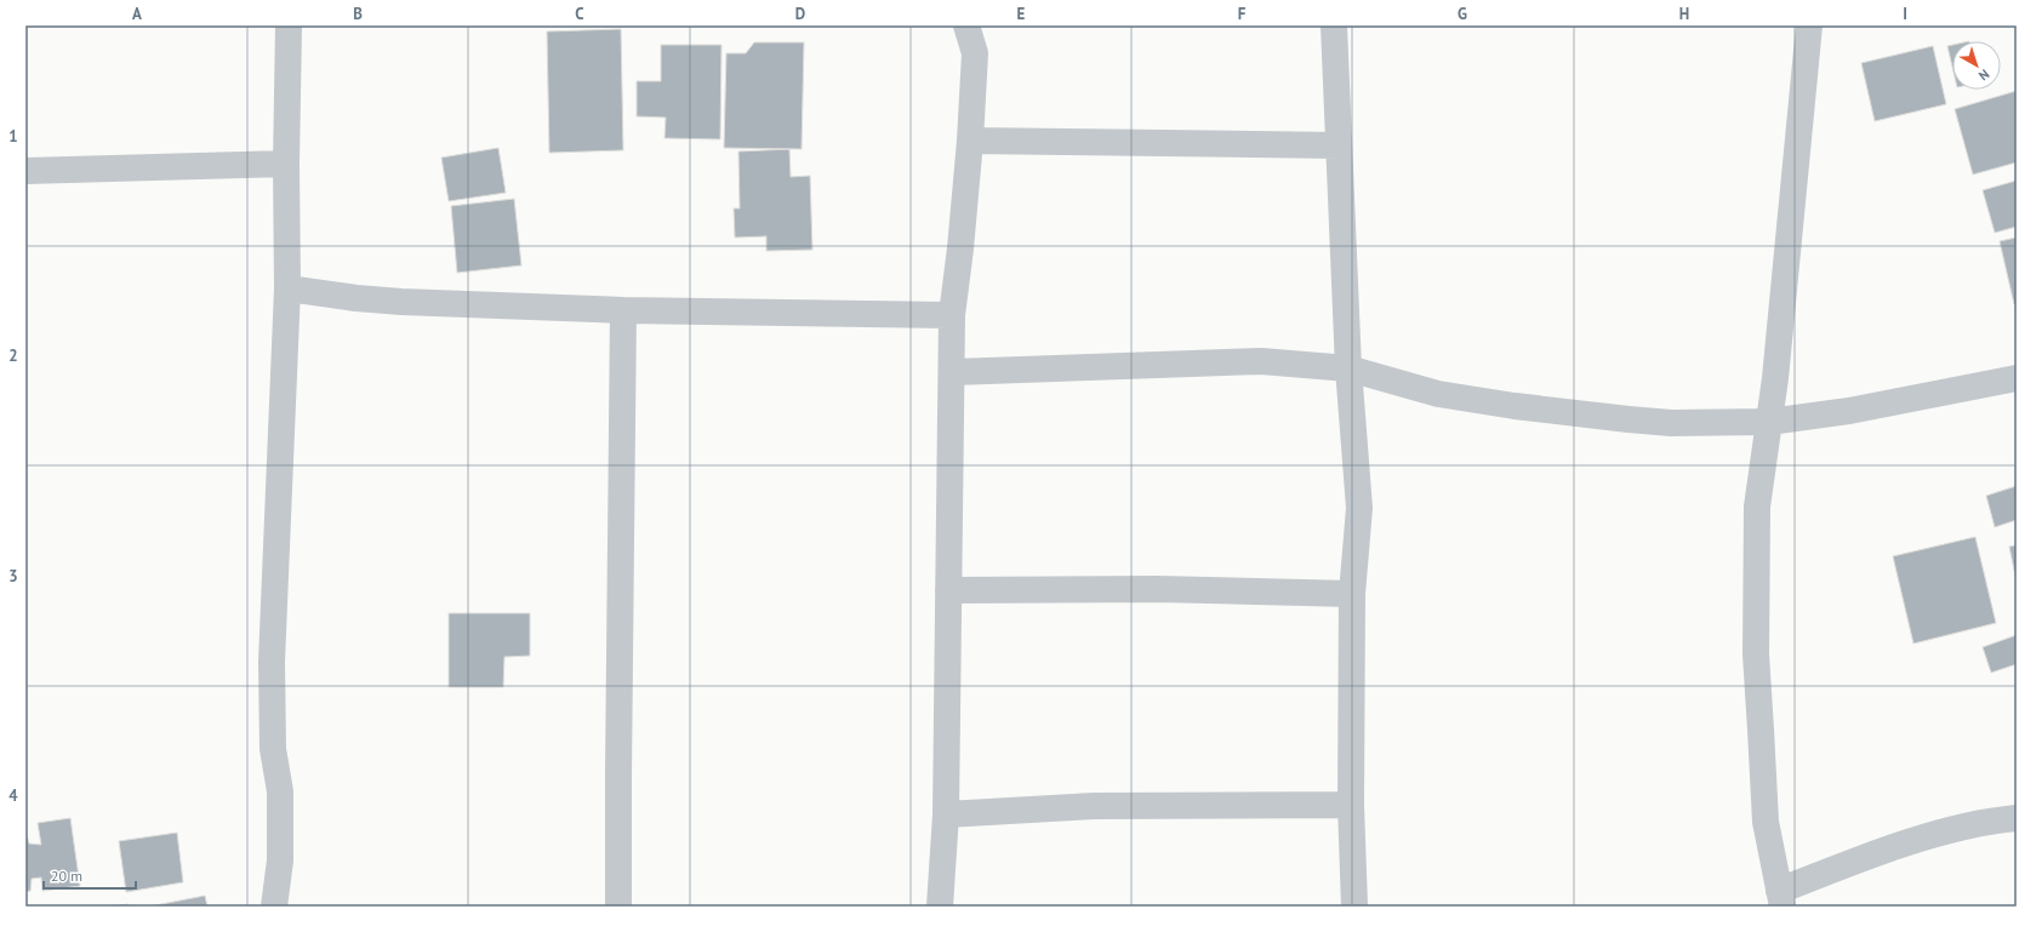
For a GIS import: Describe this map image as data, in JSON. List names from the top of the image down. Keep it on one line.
{"scale_bar":"20 m","north":"bottom right","grid":{"columns":["A","B","C","D","E","F","G","H","I"],"rows":["1","2","3","4"]}}
